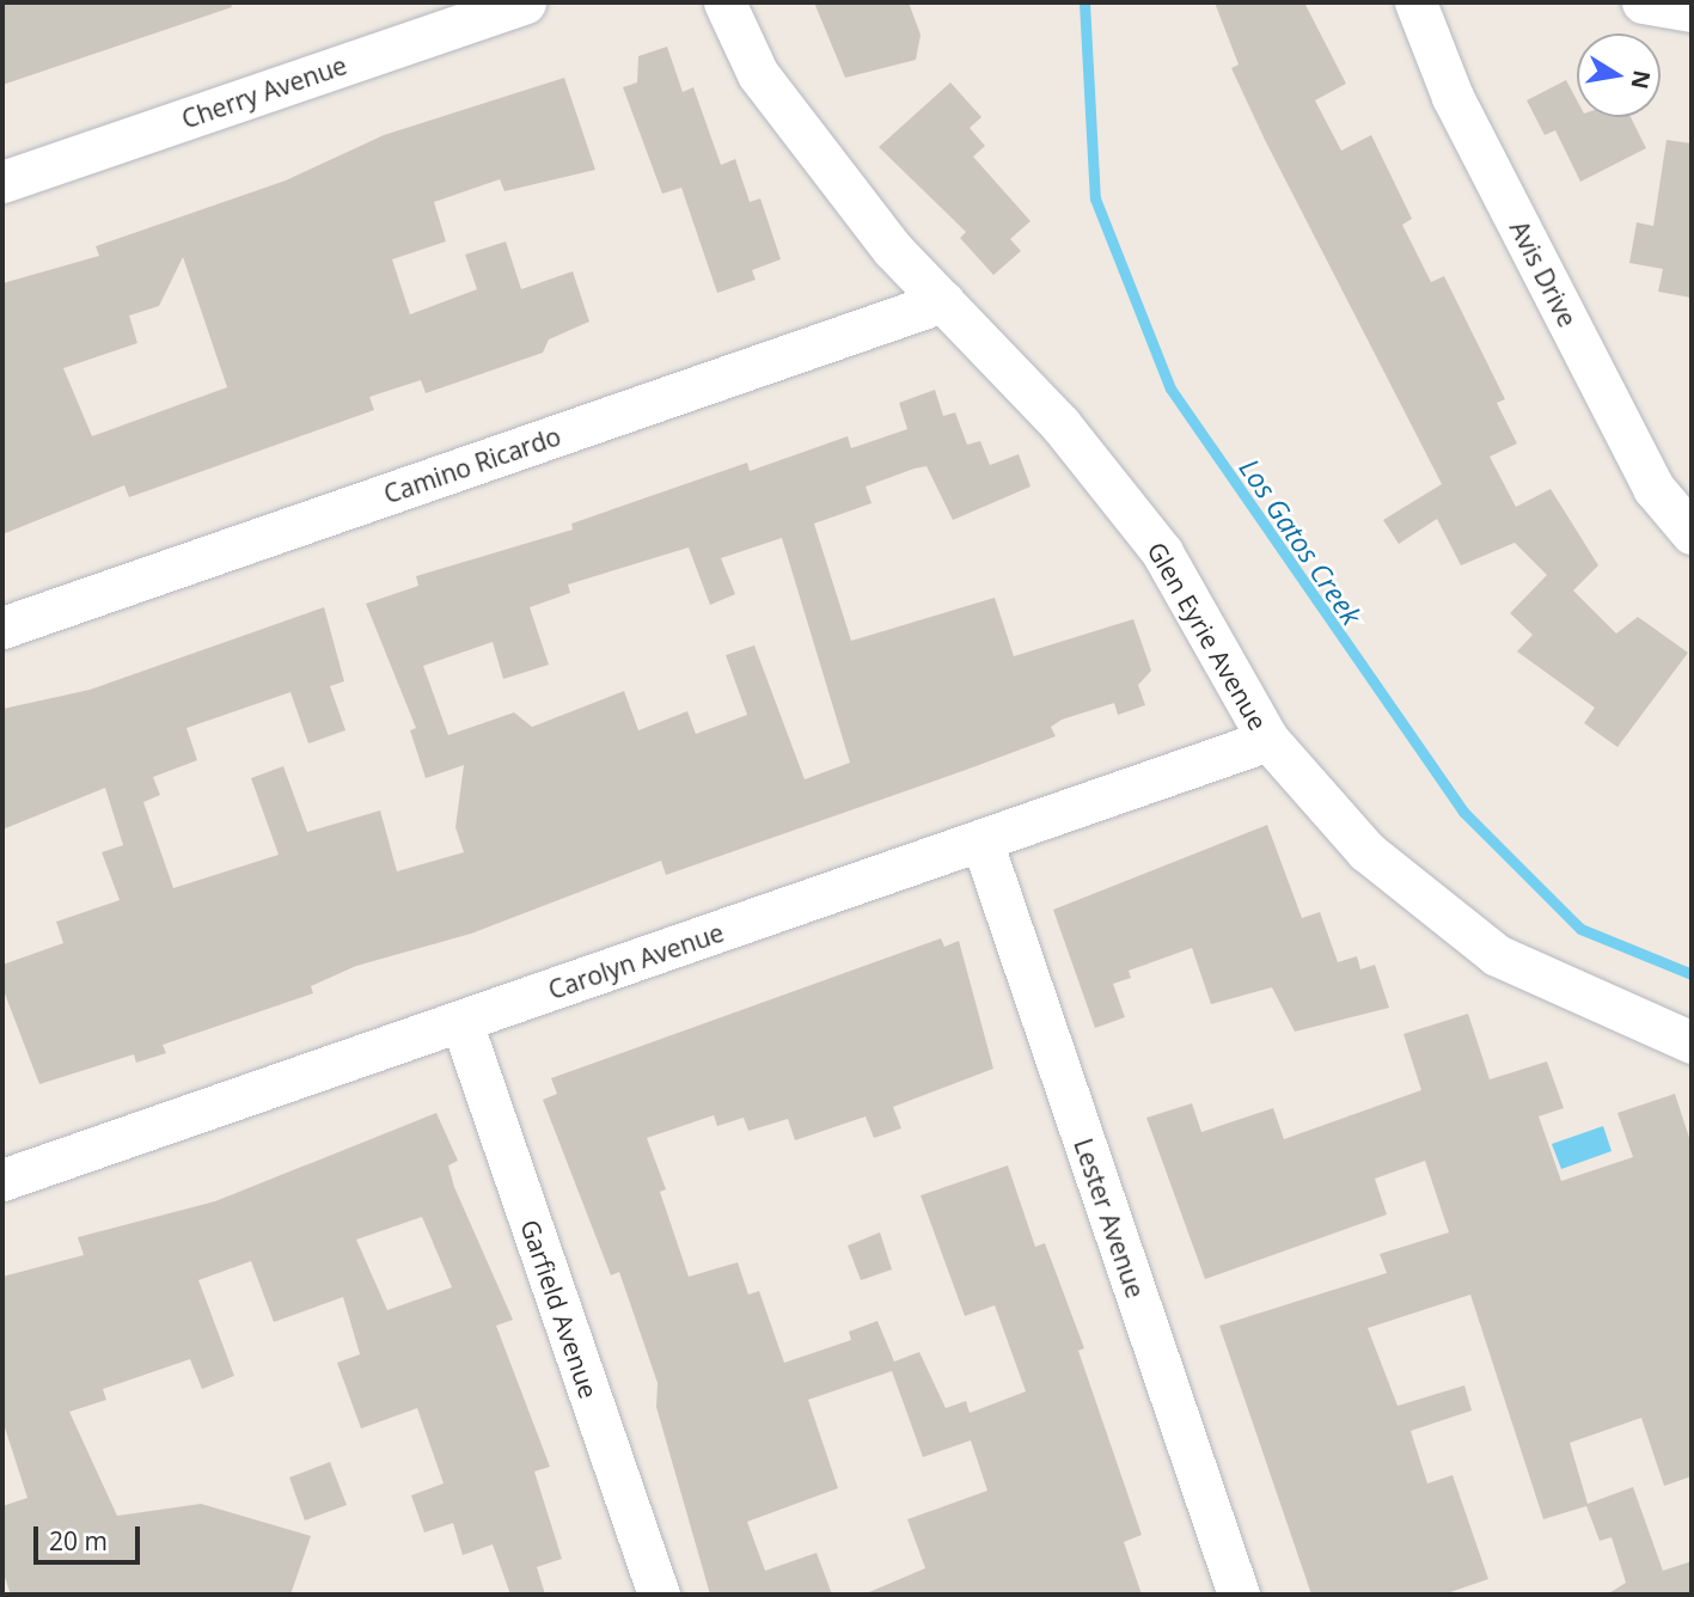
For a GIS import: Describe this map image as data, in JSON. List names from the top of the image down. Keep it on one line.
{"streets":{"street":["Cherry Avenue","Avis Drive","Camino Ricardo","Glen Eyrie Avenue","Carolyn Avenue","Lester Avenue","Garfield Avenue"]},"crossings":[["Camino Ricardo","Glen Eyrie Avenue"],["Glen Eyrie Avenue","Carolyn Avenue"],["Carolyn Avenue","Lester Avenue"],["Carolyn Avenue","Garfield Avenue"]],"water":["Los Gatos Creek"],"scale_bar":"20 m","north":"right"}
